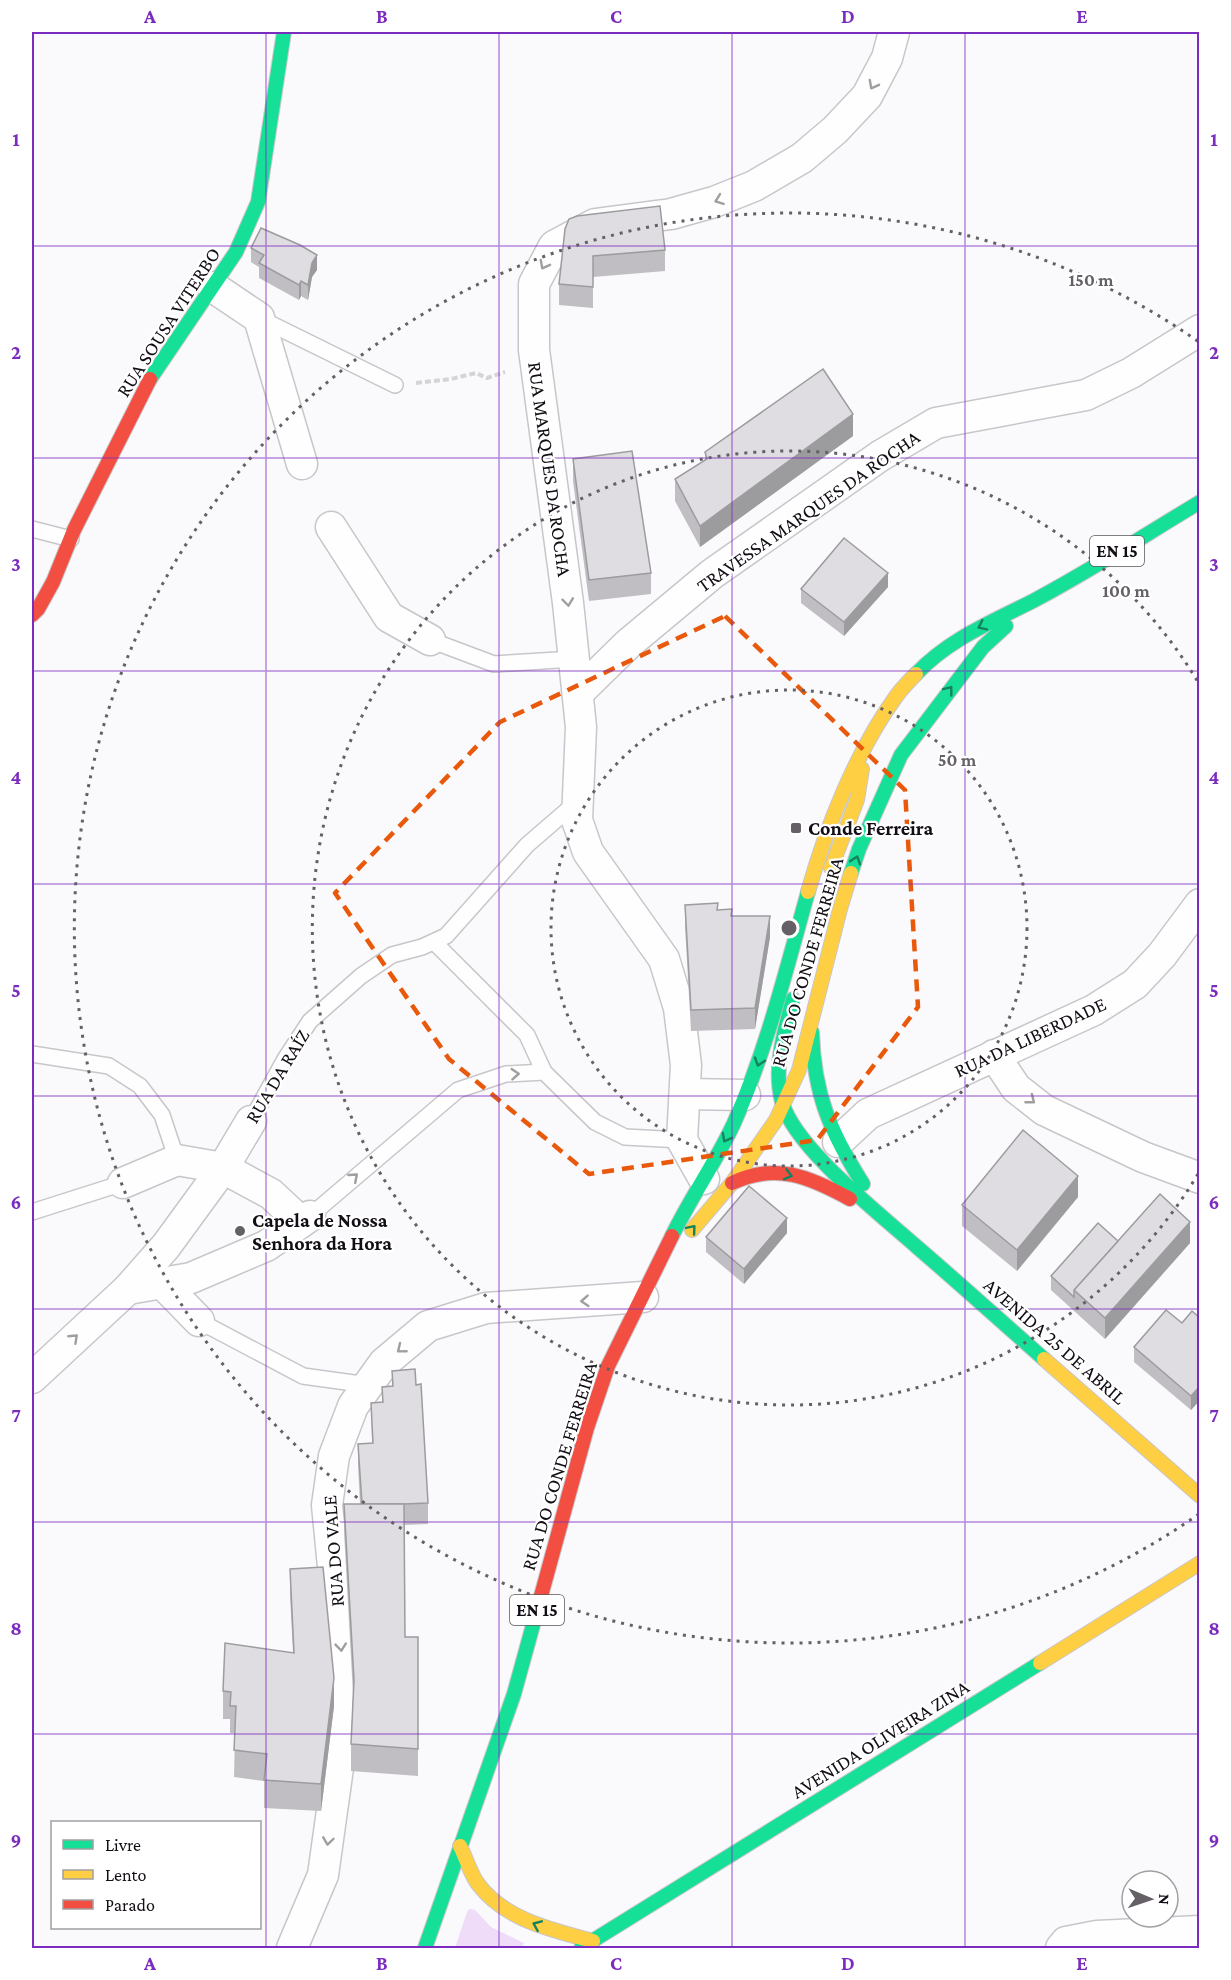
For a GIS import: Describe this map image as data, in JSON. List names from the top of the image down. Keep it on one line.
{"streets":{"main road":["RUA SOUSA VITERBO","EN 15","RUA DO CONDE FERREIRA","AVENIDA 25 DE ABRIL","AVENIDA OLIVEIRA ZINA"],"street":["RUA MARQUES DA ROCHA","TRAVESSA MARQUES DA ROCHA","RUA DA LIBERDADE","RUA DA RAÍZ","RUA DO VALE"]},"crossings":[["RUA MARQUES DA ROCHA","TRAVESSA MARQUES DA ROCHA"],["RUA MARQUES DA ROCHA","RUA DA RAÍZ"],["RUA DO CONDE FERREIRA","AVENIDA 25 DE ABRIL"],["RUA DO CONDE FERREIRA","RUA DO VALE"],["RUA DA LIBERDADE","AVENIDA 25 DE ABRIL"]],"one_way":["RUA MARQUES DA ROCHA","RUA DO VALE"],"places":{"transit":["Conde Ferreira"],"other":["Capela de Nossa Senhora da Hora"]},"legend":["Livre","Lento","Parado"],"north":"right","grid":{"columns":["A","B","C","D","E"],"rows":["1","2","3","4","5","6","7","8","9"]},"rings":["150 m","100 m","50 m"]}
